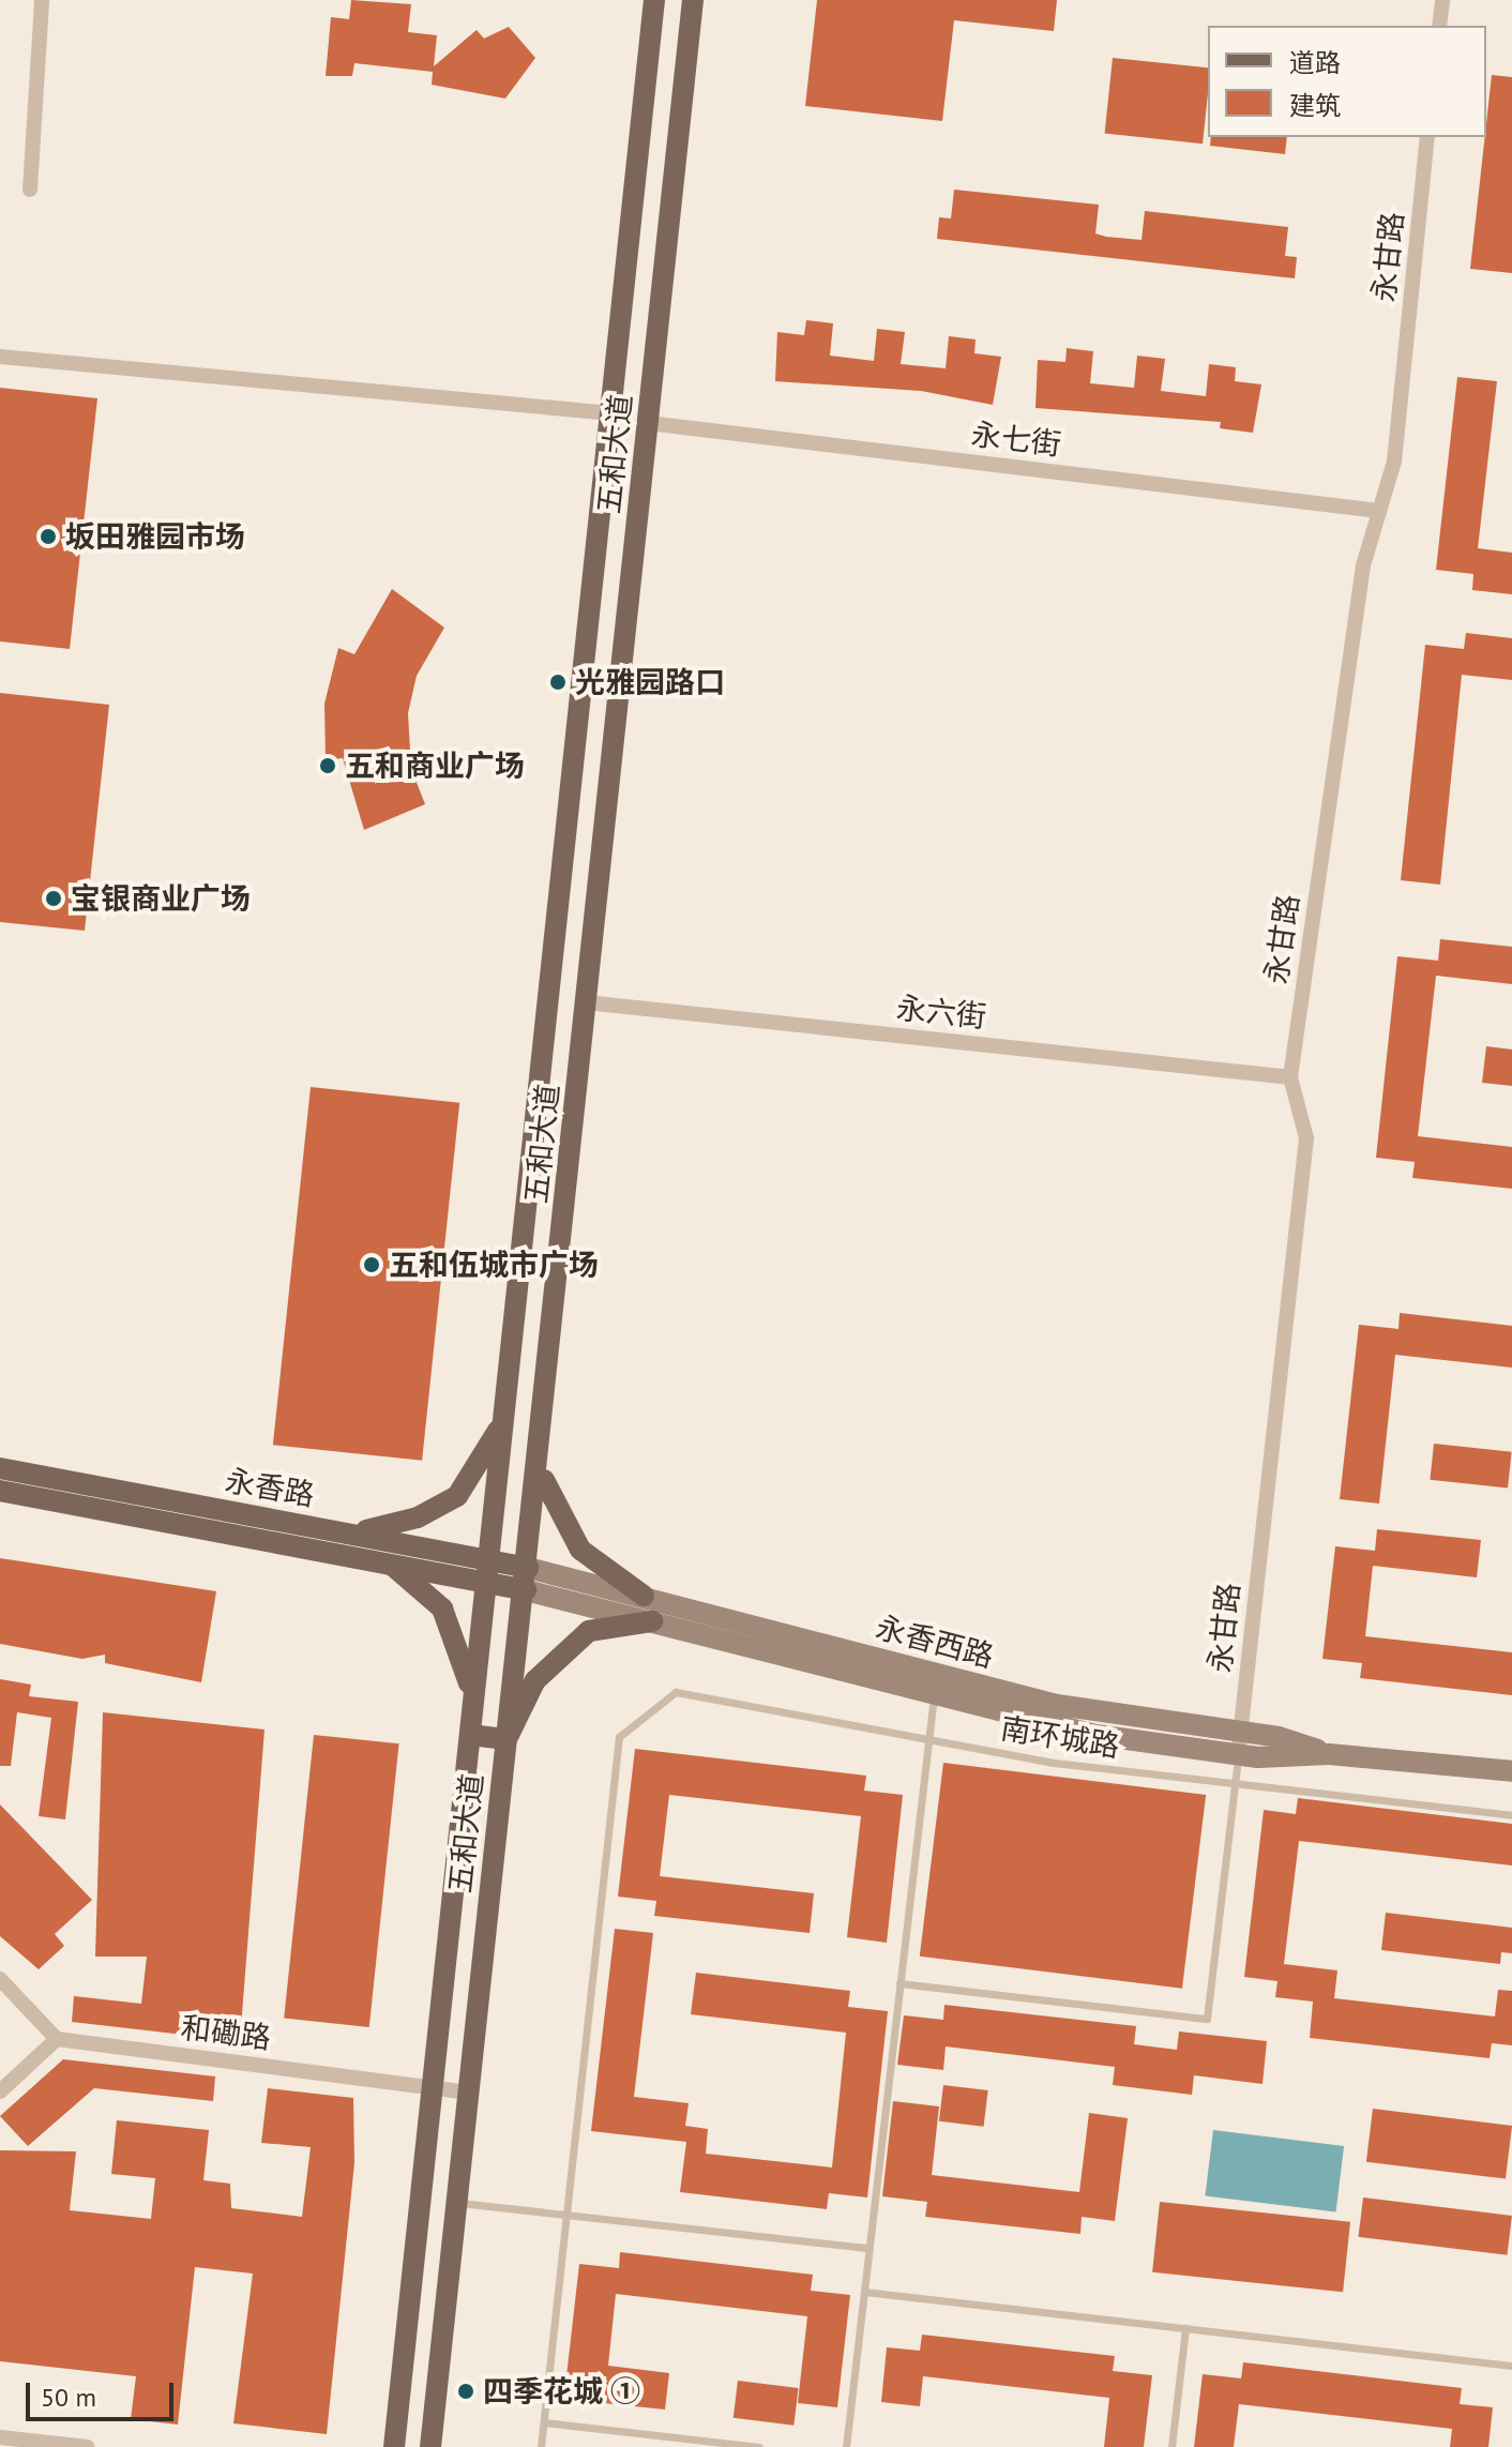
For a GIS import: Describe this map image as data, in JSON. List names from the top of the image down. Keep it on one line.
{"streets":{"main road":["五和大道","永香路","永香西路"],"street":["永甘路","永七街","永六街","和磡路"],"lane":["南环城路"]},"crossings":[["永甘路","永七街"],["永甘路","永六街"],["永甘路","永香西路"],["永七街","五和大道"],["五和大道","永六街"],["五和大道","永香路"],["五和大道","永香西路"],["五和大道","和磡路"],["永香路","永香西路"]],"places":["坂田雅园市场","光雅园路口","五和商业广场","宝银商业广场","五和伍城市广场","四季花城 ①"],"legend":["道路","建筑"],"scale_bar":"50 m"}
